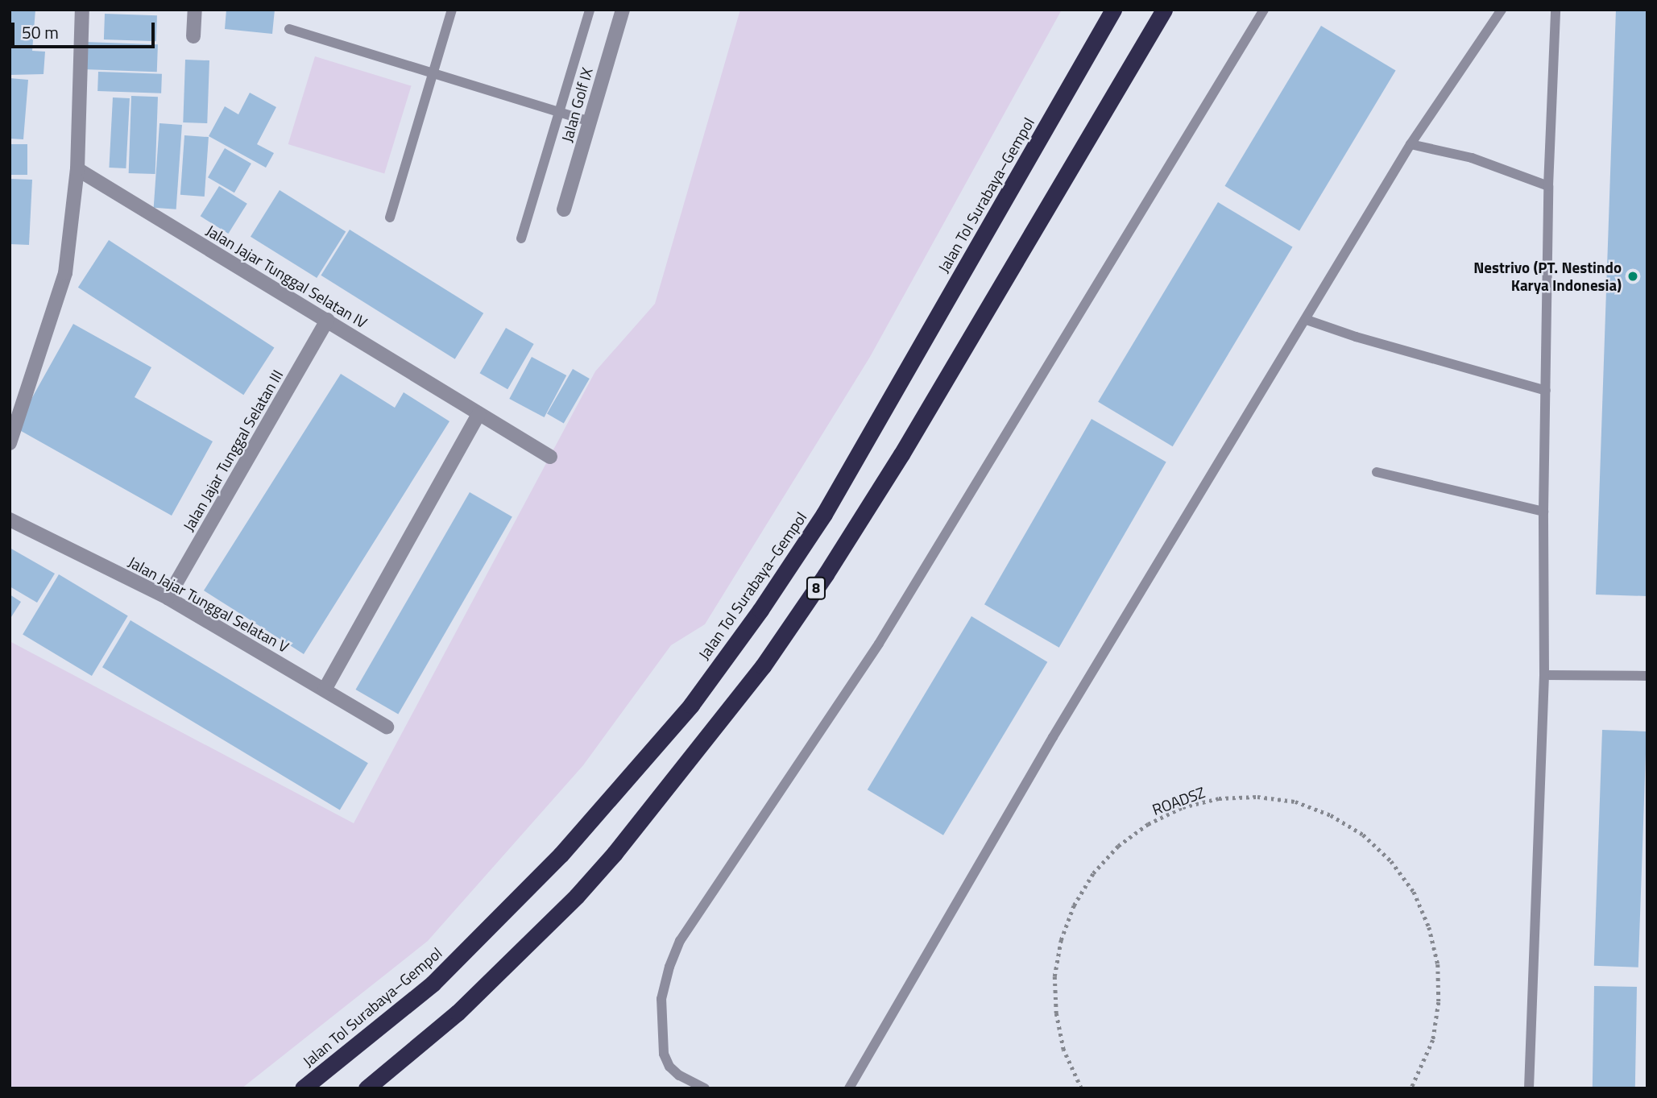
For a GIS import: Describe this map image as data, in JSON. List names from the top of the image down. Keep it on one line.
{"streets":{"highway":["Jalan Tol Surabaya–Gempol","8"],"street":["Jalan Golf IX","Jalan Jajar Tunggal Selatan IV","Jalan Jajar Tunggal Selatan III","Jalan Jajar Tunggal Selatan V"],"path":["ROADSZ"]},"crossings":[["Jalan Jajar Tunggal Selatan IV","Jalan Jajar Tunggal Selatan III"],["Jalan Jajar Tunggal Selatan III","Jalan Jajar Tunggal Selatan V"]],"places":["Nestrivo (PT. Nestindo Karya Indonesia)"],"scale_bar":"50 m"}
